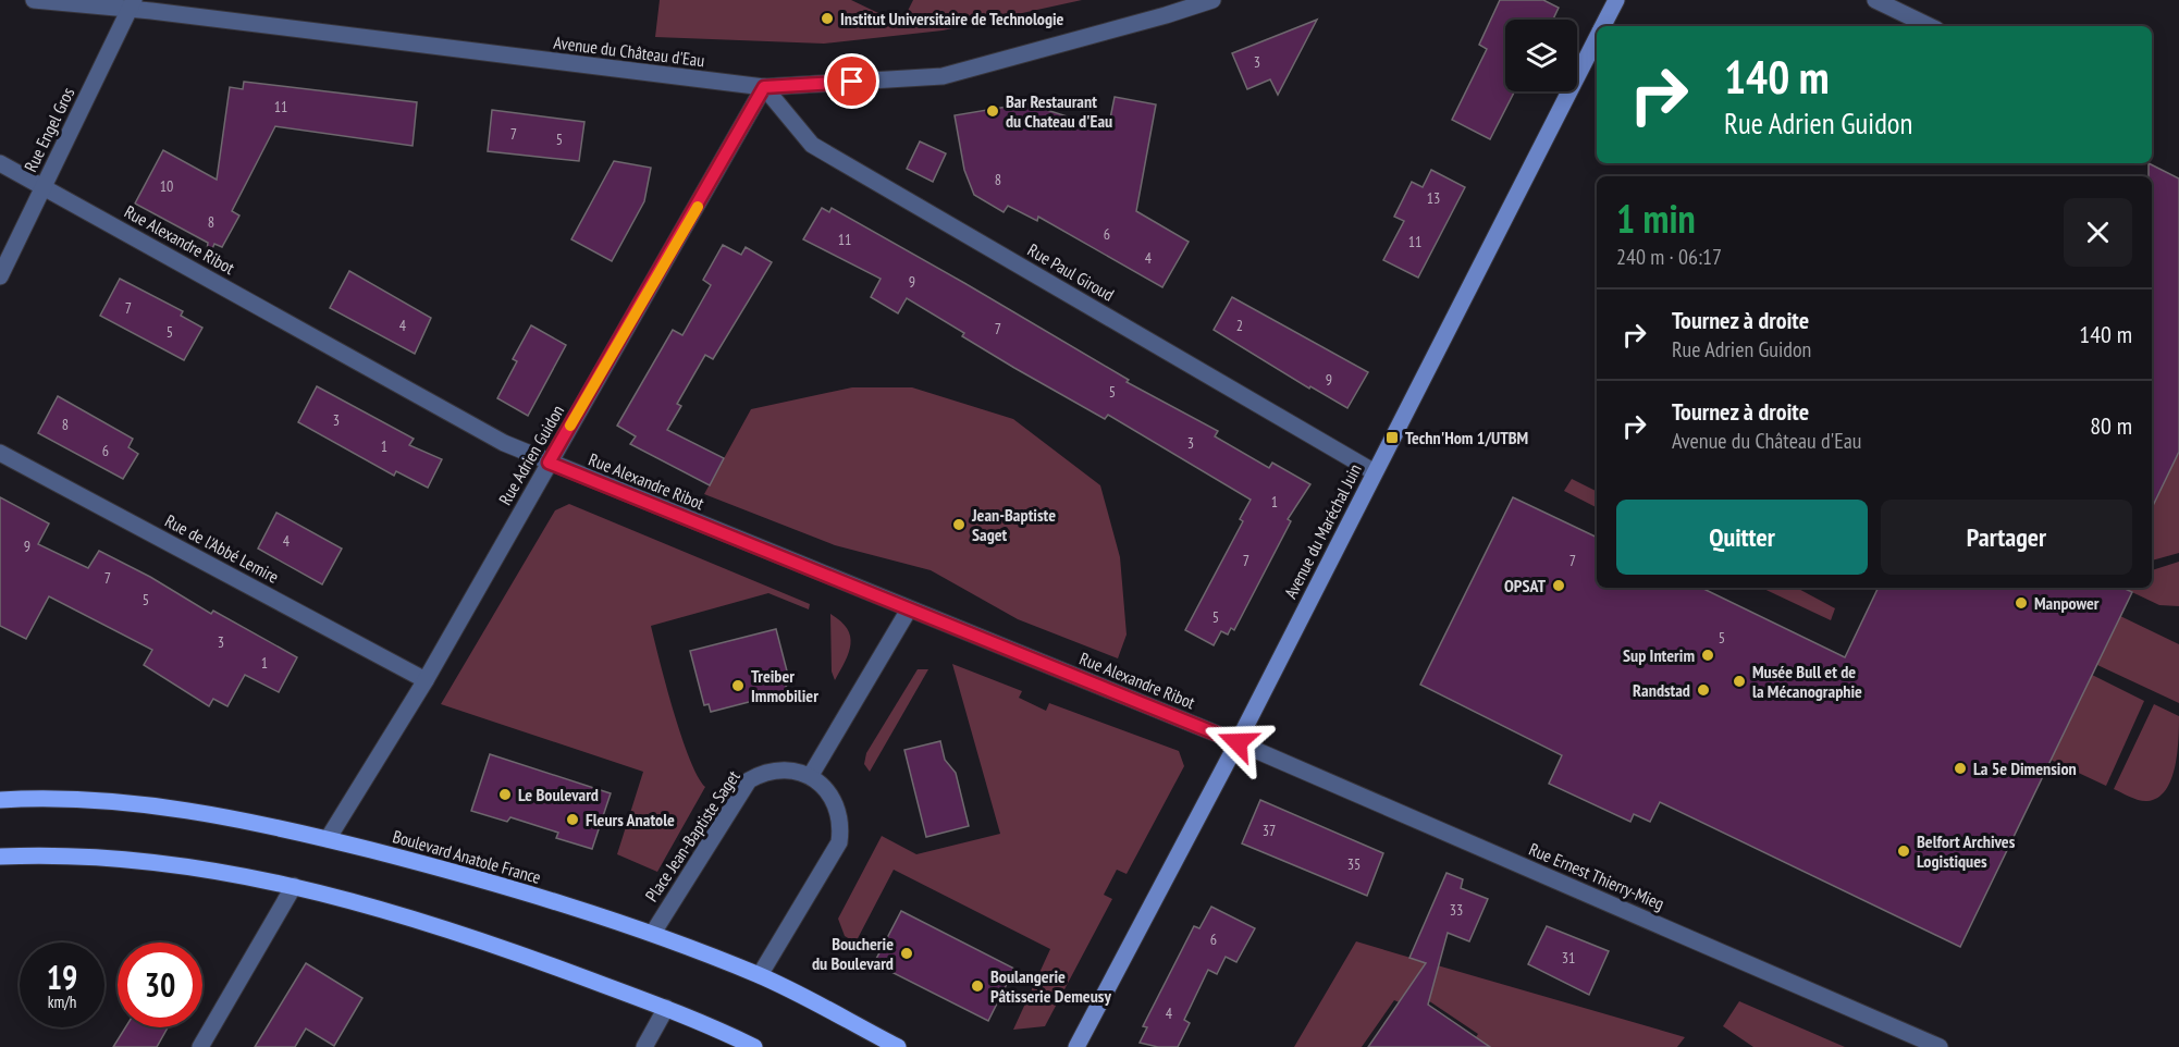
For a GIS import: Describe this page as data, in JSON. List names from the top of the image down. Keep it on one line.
{"streets":{"main road":["Boulevard Anatole France"],"street":["Avenue du Château d'Eau","Rue Engel Gros","Rue Alexandre Ribot","Rue Paul Giroud","Rue Adrien Guidon","Avenue du Maréchal Juin","Rue de l'Abbé Lemire","Place Jean-Baptiste Saget","Rue Ernest Thierry-Mieg"]},"crossings":[["Avenue du Château d'Eau","Rue Engel Gros"],["Avenue du Château d'Eau","Rue Paul Giroud"],["Avenue du Château d'Eau","Rue Adrien Guidon"],["Rue Engel Gros","Rue Alexandre Ribot"],["Rue Alexandre Ribot","Rue Adrien Guidon"],["Rue Alexandre Ribot","Avenue du Maréchal Juin"],["Rue Alexandre Ribot","Rue Ernest Thierry-Mieg"],["Rue Paul Giroud","Rue Adrien Guidon"],["Rue Paul Giroud","Avenue du Maréchal Juin"],["Rue Adrien Guidon","Rue de l'Abbé Lemire"],["Rue Adrien Guidon","Boulevard Anatole France"],["Avenue du Maréchal Juin","Rue Ernest Thierry-Mieg"],["Place Jean-Baptiste Saget","Boulevard Anatole France"]],"places":{"other":["Institut Universitaire de Technologie","Bar Restaurant du Chateau d'Eau","Jean-Baptiste Saget","OPSAT","Manpower","Sup Interim","Musée Bull et de la Mécanographie","Treiber Immobilier","Randstad","La 5e Dimension","Le Boulevard","Fleurs Anatole","Belfort Archives Logistiques","Boucherie du Boulevard","Boulangerie Pâtisserie Demeusy"],"transit":["Techn'Hom 1/UTBM"]},"house_numbers":["3","11","7","5","8","10","13","8","6","11","11","4","9","7","4","2","7","5","9","5","3","8","3","1","6","1","4","9","7","7","7","5","5","5","3","1","37","35","33","6","31","4"],"page":{"turn":["140 m","Rue Adrien Guidon"],"heading":["1 min","240 m · 06:17"],"list":[{"name":"Tournez à droite","note":"Rue Adrien Guidon","value":"140 m"},{"name":"Tournez à droite","note":"Avenue du Château d'Eau","value":"80 m"}],"buttons":["Quitter","Partager"],"speed":"19 km/h","limit":"30"}}
